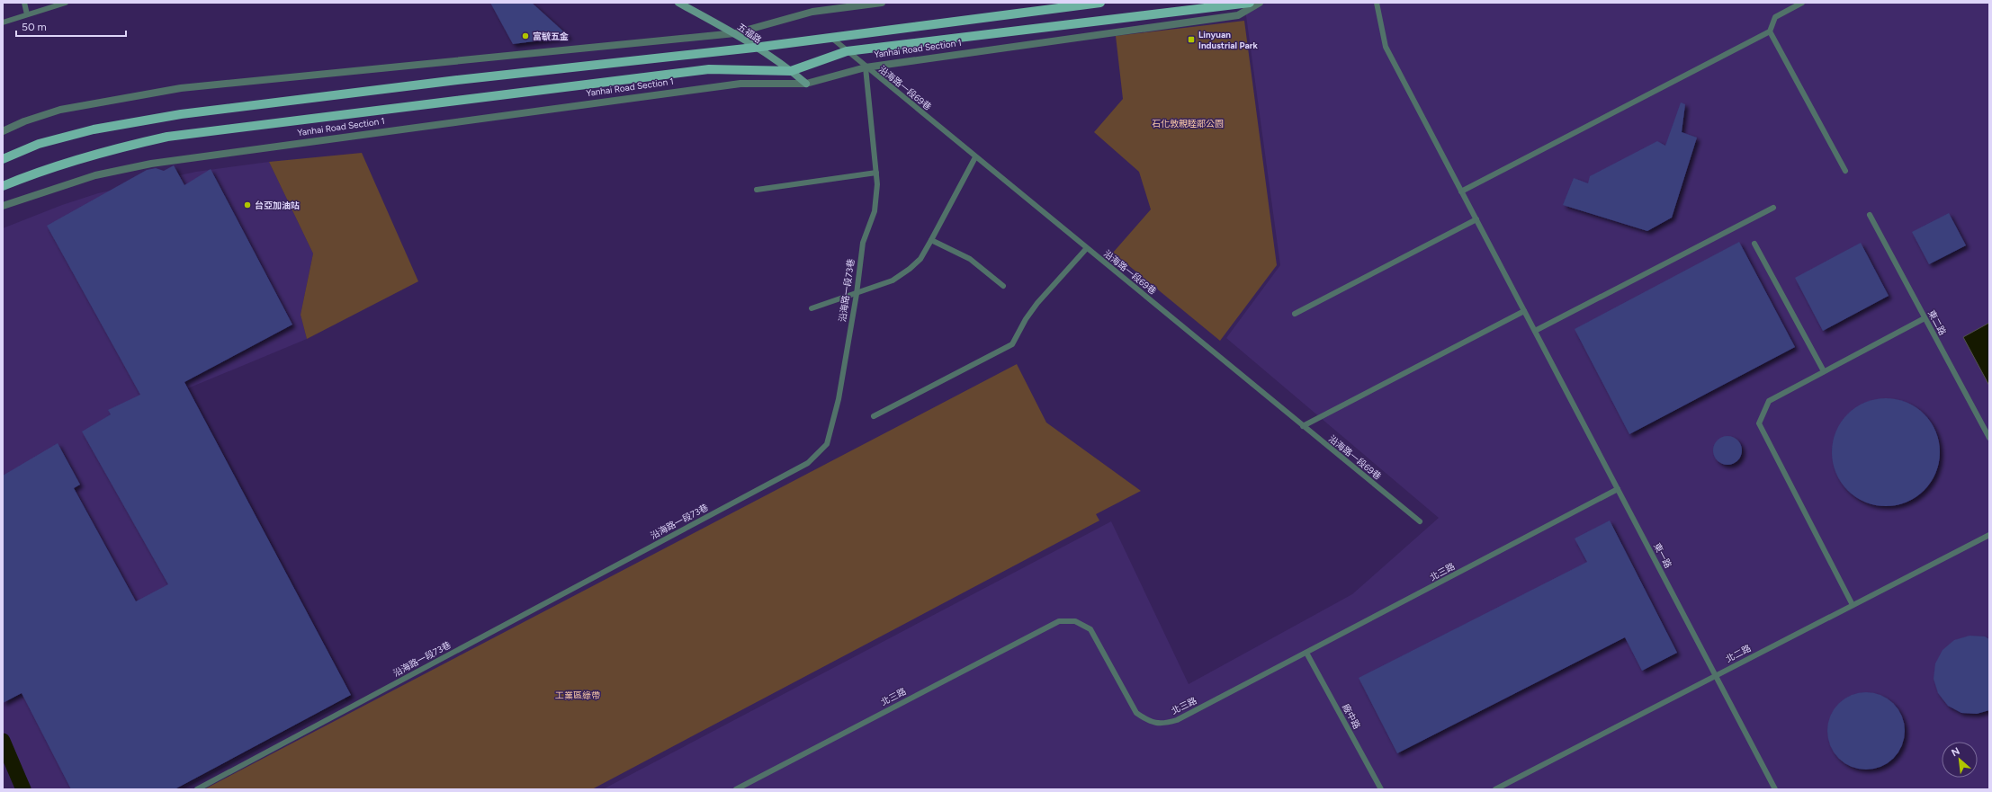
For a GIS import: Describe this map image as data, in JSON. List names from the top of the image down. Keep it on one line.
{"streets":{"main road":["Yanhai Road Section 1"],"street":["五福路"],"lane":["沿海路一段69巷","沿海路一段73巷","東二路","東一路","北三路","北二路","廠中路"]},"crossings":[["五福路","Yanhai Road Section 1"],["Yanhai Road Section 1","沿海路一段69巷"],["Yanhai Road Section 1","沿海路一段73巷"],["沿海路一段69巷","沿海路一段73巷"],["東一路","北三路"],["東一路","北二路"],["北三路","廠中路"]],"parks":["石化敦親睦鄰公園","工業區綠帶"],"places":{"other":["富毓五金","台亞加油站"],"transit":["Linyuan Industrial Park"]},"scale_bar":"50 m","north":"top left"}
